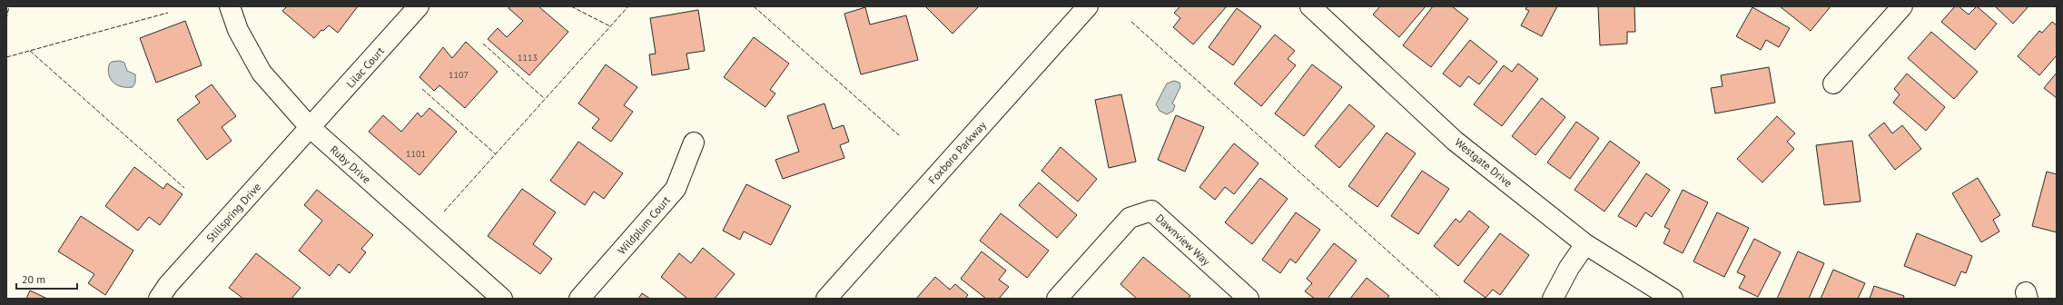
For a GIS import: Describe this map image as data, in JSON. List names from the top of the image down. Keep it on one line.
{"streets":{"street":["Lilac Court","Foxboro Parkway","Westgate Drive","Ruby Drive","Stillspring Drive","Wildplum Court","Dawnview Way"]},"crossings":[["Lilac Court","Ruby Drive"],["Lilac Court","Stillspring Drive"],["Ruby Drive","Stillspring Drive"]],"house_numbers":["1113","1107","1101"],"scale_bar":"20 m"}
